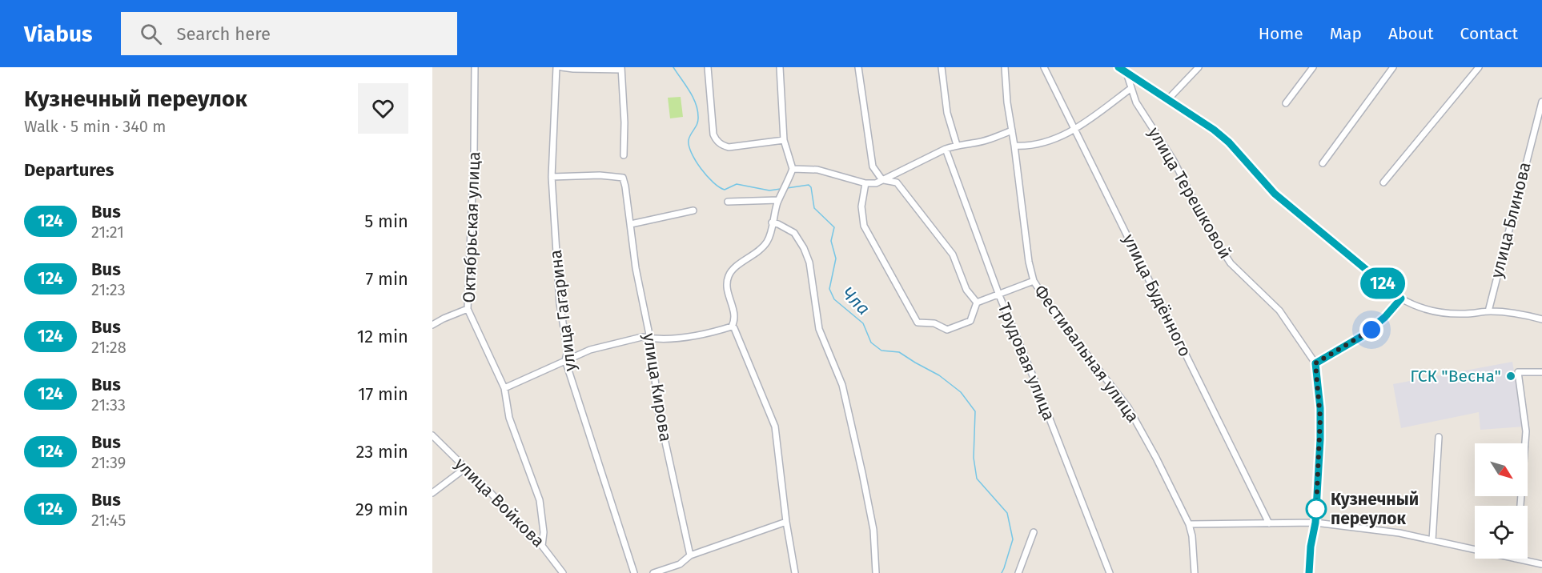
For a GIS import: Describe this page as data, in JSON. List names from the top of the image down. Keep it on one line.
{"streets":{"street":["улица Терешковой","улица Блинова","Октябрьская улица","улица Будённого","улица Гагарина","Фестивальная улица","Трудовая улица","улица Кирова","улица Войкова"]},"crossings":[["Октябрьская улица","улица Войкова"],["улица Гагарина","улица Кирова"]],"water":["Чла"],"places":["ГСК \"Весна\"","Кузнечный переулок"],"lines":["bus line 124"],"north":"bottom right","page":{"header":"Viabus","search":"Search here","nav":["Home","Map","About","Contact"],"heading":[["Кузнечный переулок","Walk · 5 min · 340 m"],"Departures"],"on_map":"124","list":[{"mark":"124","name":"Bus","note":"21:21","value":"5 min"},{"mark":"124","name":"Bus","note":"21:23","value":"7 min"},{"mark":"124","name":"Bus","note":"21:28","value":"12 min"},{"mark":"124","name":"Bus","note":"21:33","value":"17 min"},{"mark":"124","name":"Bus","note":"21:39","value":"23 min"},{"mark":"124","name":"Bus","note":"21:45","value":"29 min"}]}}
